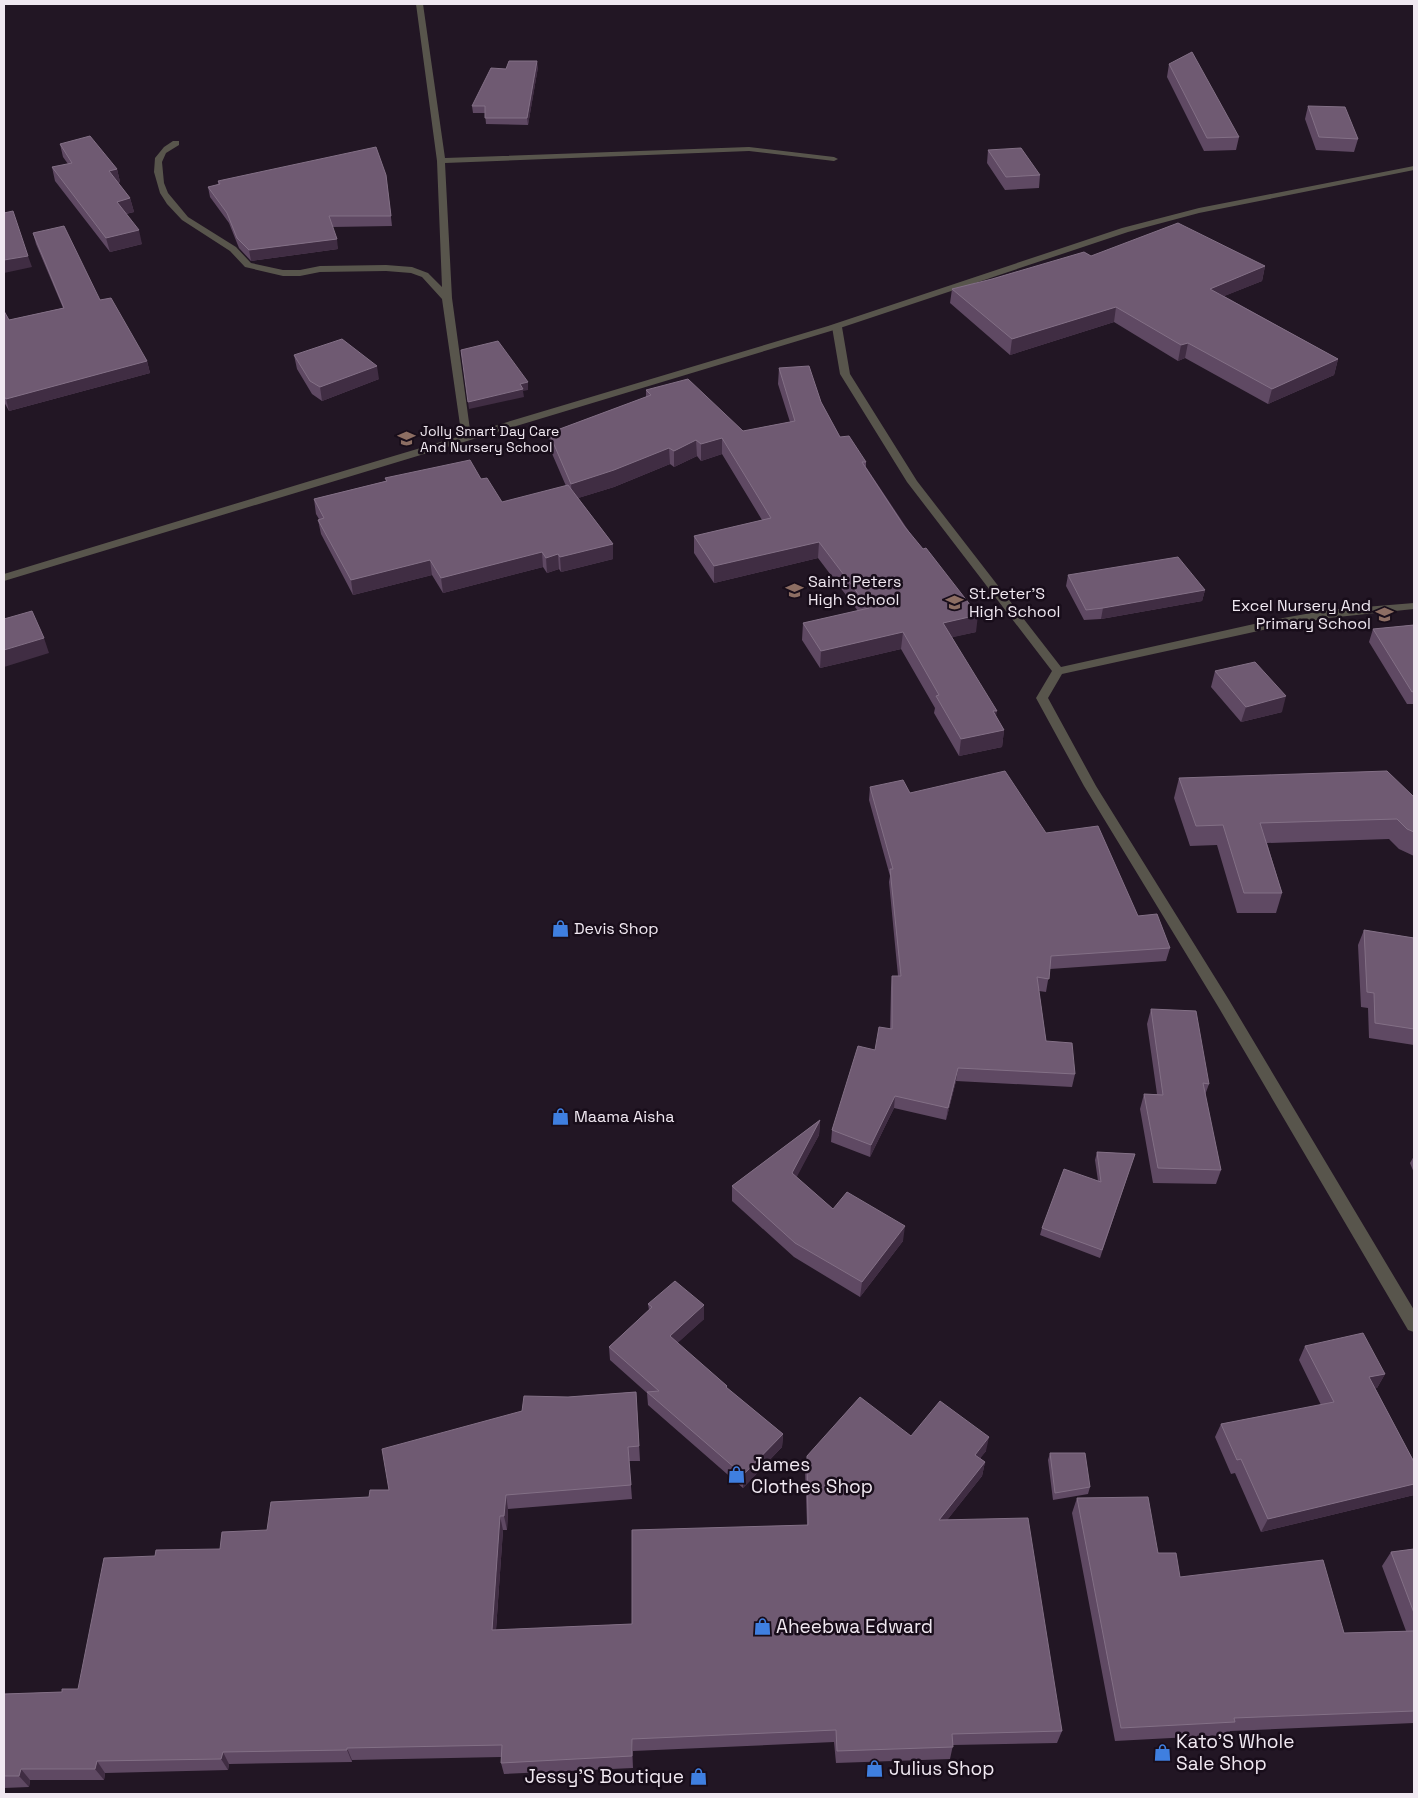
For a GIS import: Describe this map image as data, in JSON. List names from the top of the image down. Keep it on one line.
{"places":{"school or university":["Jolly Smart Day Care And Nursery School","Saint Peters High School","St.Peter'S High School","Excel Nursery And Primary School"],"shop":["Devis Shop","Maama Aisha","James Clothes Shop","Aheebwa Edward","Kato'S Whole Sale Shop","Julius Shop","Jessy'S Boutique"]}}
